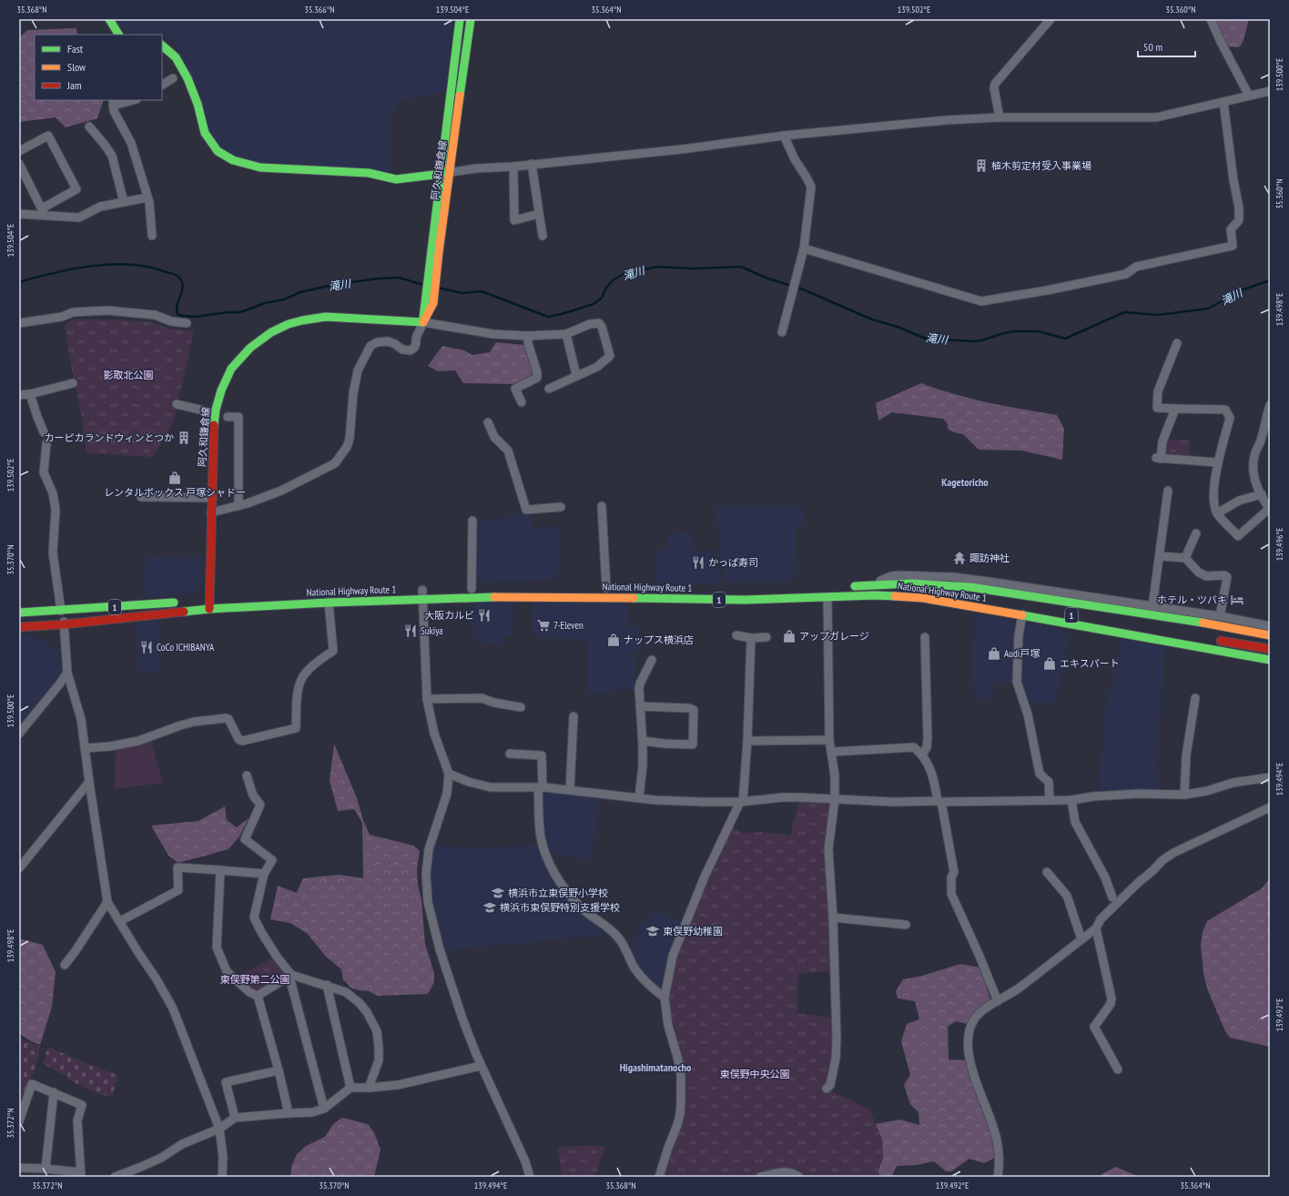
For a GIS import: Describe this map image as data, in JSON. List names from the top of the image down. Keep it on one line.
{"streets":{"main road":["阿久和鎌倉線","National Highway Route 1","1"]},"crossings":[["阿久和鎌倉線","National Highway Route 1"],["National Highway Route 1","1"]],"districts":["Kagetoricho","Higashimatanocho"],"water":["滝川"],"parks":["影取北公園","東俣野第二公園","東俣野中央公園"],"places":{"building":["植木剪定材受入事業場","カーピカランドウィンとつか"],"shop":["レンタルボックス 戸塚シャドー","アップガレージ","ナップス横浜店","Audi戸塚","エキスパート"],"temple":["諏訪神社"],"restaurant":["かっぱ寿司","大阪カルビ","Sukiya","CoCo ICHIBANYA"],"hotel":["ホテル・ツバキ"],"supermarket":["7-Eleven"],"school or university":["横浜市立東俣野小学校","横浜市東俣野特別支援学校","東俣野幼稚園"]},"legend":["Fast","Slow","Jam"],"scale_bar":"50 m","coordinates":["35.368°N","35.366°N","139.504°E","35.364°N","139.502°E","35.360°N","139.500°E","139.498°E","139.496°E","35.370°N","139.494°E","139.492°E","35.372°N"]}
